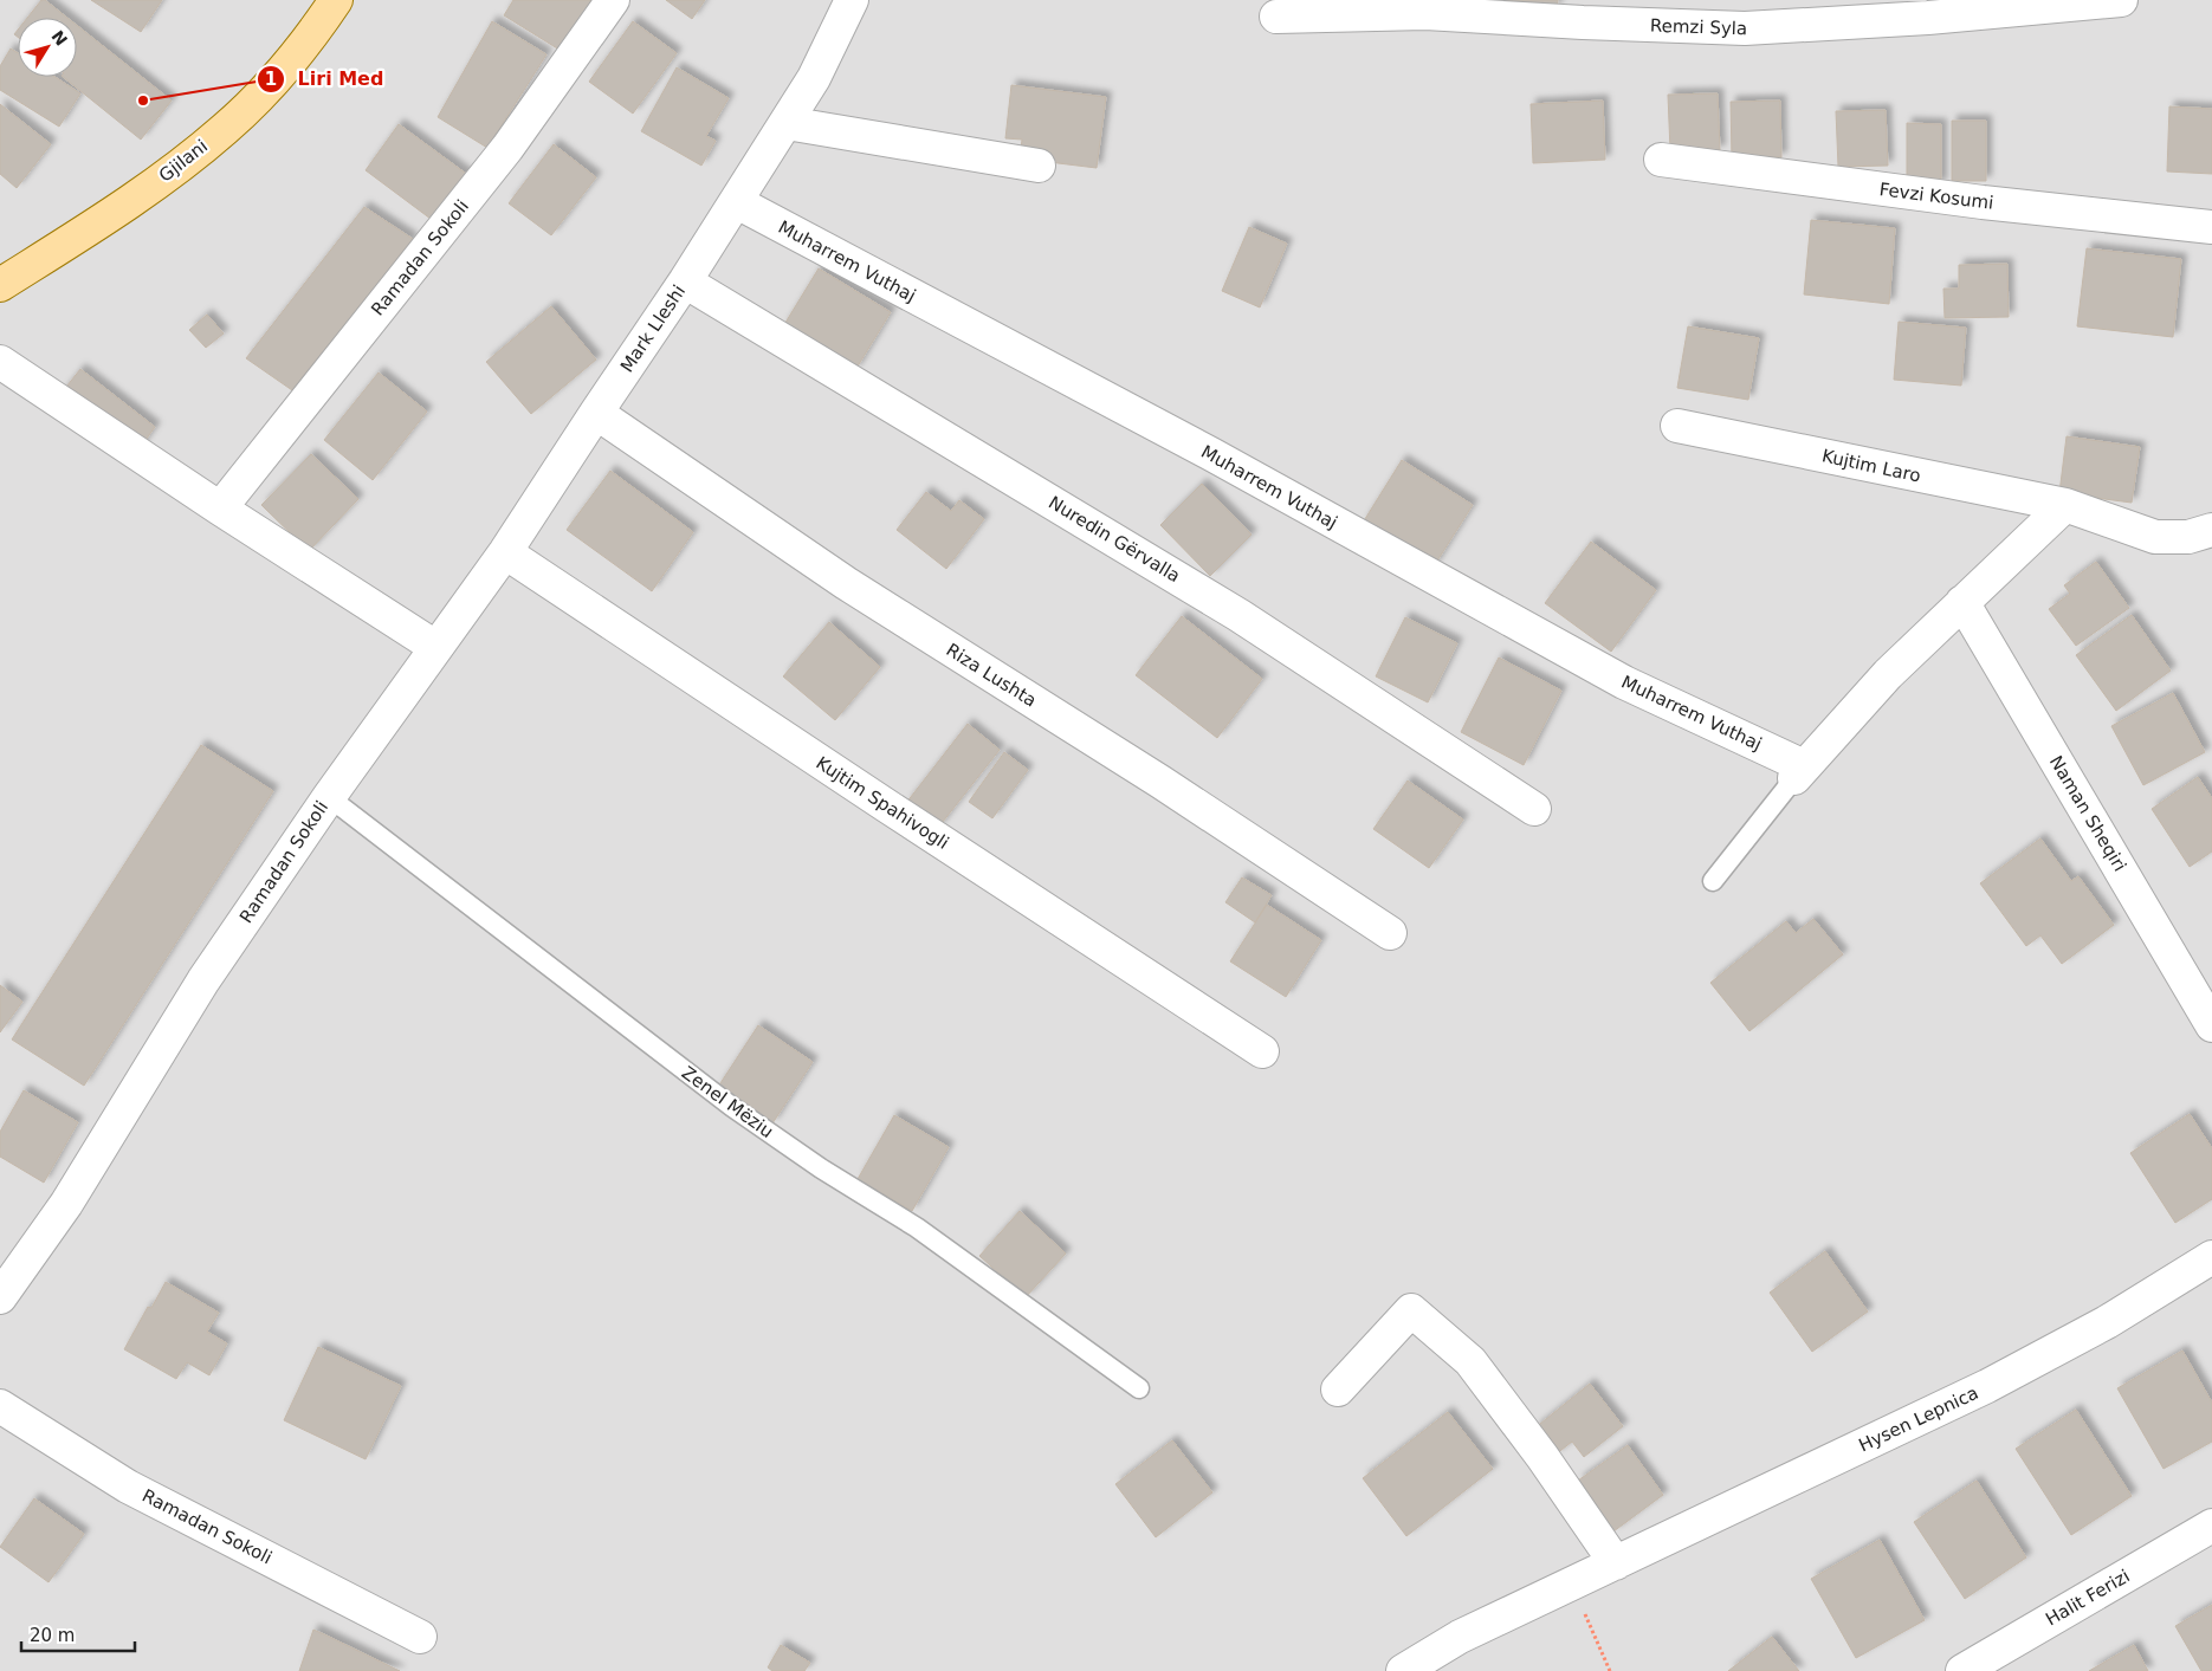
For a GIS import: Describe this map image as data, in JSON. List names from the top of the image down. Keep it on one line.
{"streets":{"main road":["Gjilani"],"street":["Remzi Syla","Fevzi Kosumi","Ramadan Sokoli","Muharrem Vuthaj","Mark Lleshi","Kujtim Laro","Nuredin Gërvalla","Riza Lushta","Kujtim Spahivogli","Naman Sheqiri","Hysen Lepnica","Halit Ferizi"],"lane":["Zenel Mëziu"]},"crossings":[["Ramadan Sokoli","Mark Lleshi"],["Ramadan Sokoli","Zenel Mëziu"],["Muharrem Vuthaj","Mark Lleshi"],["Mark Lleshi","Nuredin Gërvalla"],["Mark Lleshi","Riza Lushta"],["Mark Lleshi","Kujtim Spahivogli"]],"places":["Liri Med"],"scale_bar":"20 m","north":"top right"}
